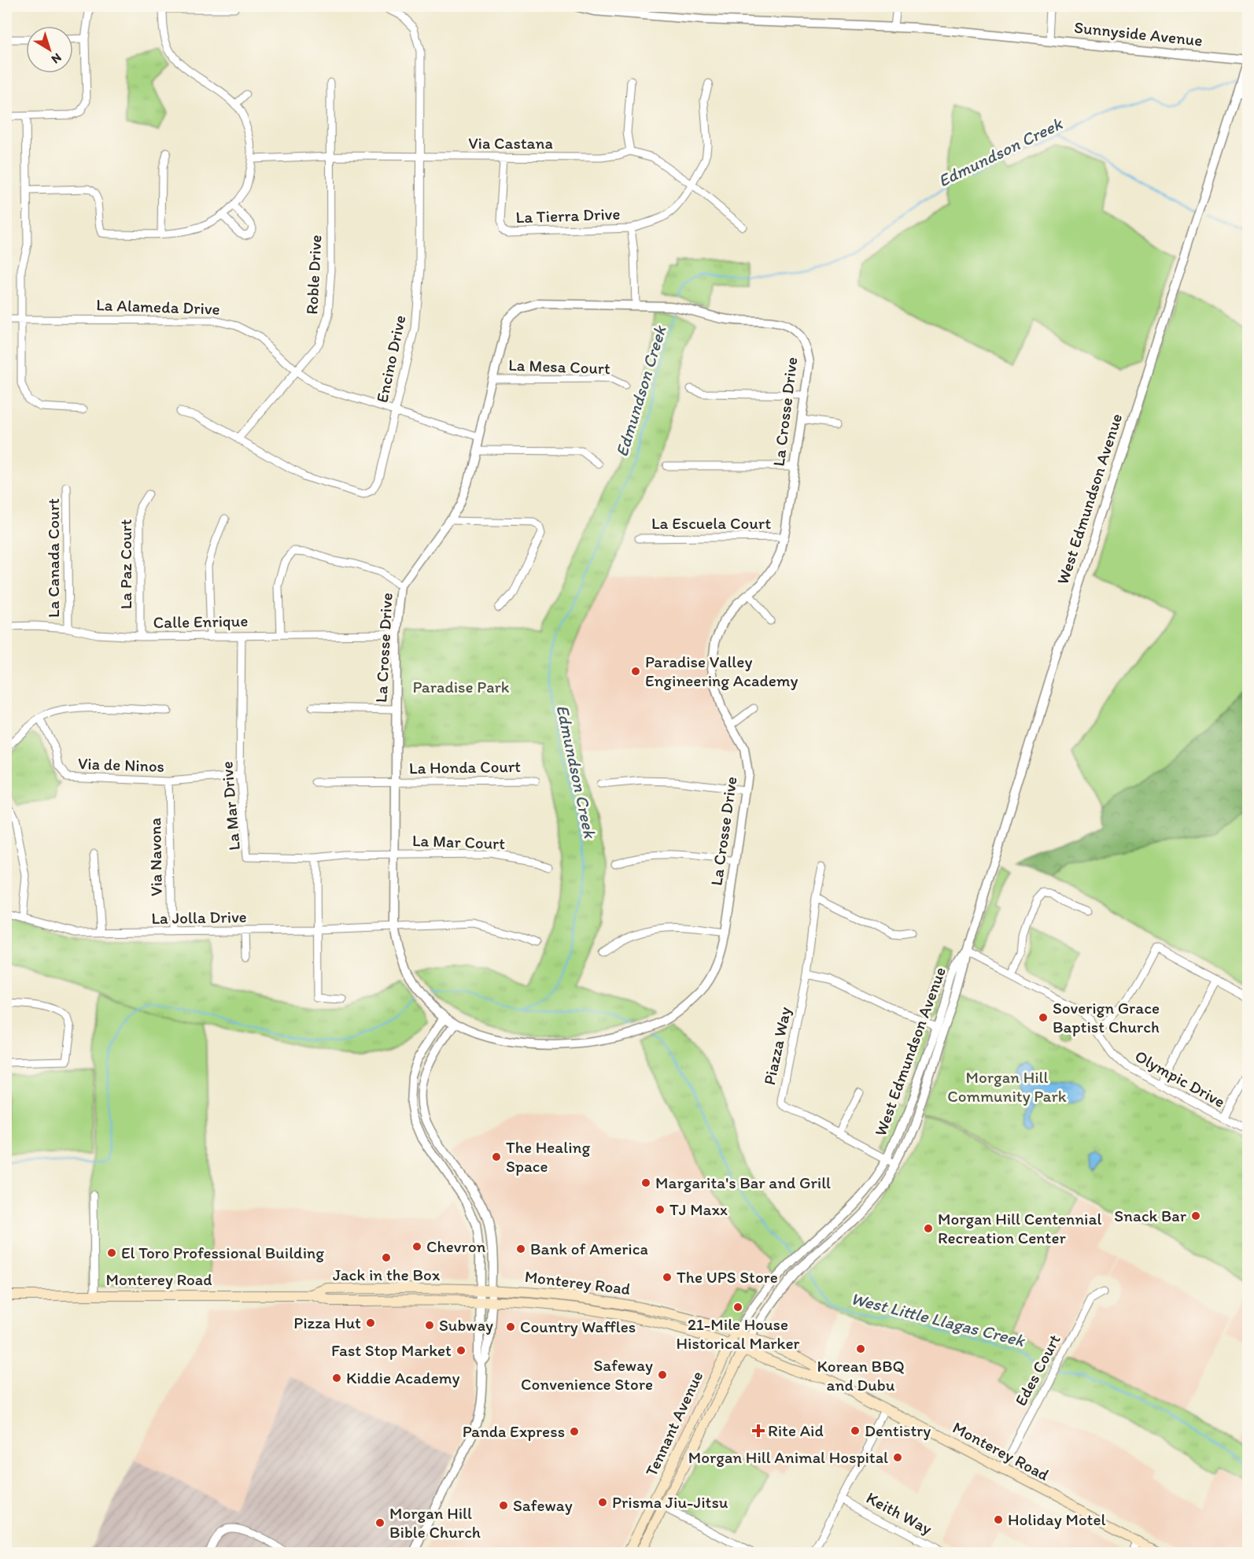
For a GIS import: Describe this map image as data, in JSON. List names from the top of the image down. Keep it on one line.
{"streets":{"main road":["Monterey Road","Tennant Avenue"],"street":["Sunnyside Avenue","Via Castana","La Tierra Drive","Roble Drive","La Alameda Drive","Encino Drive","La Mesa Court","La Crosse Drive","West Edmundson Avenue","La Escuela Court","La Canada Court","La Paz Court","Calle Enrique","Via de Ninos","La Honda Court","La Mar Drive","La Mar Court","Via Navona","La Jolla Drive","Piazza Way","Olympic Drive","Edes Court","Keith Way"]},"crossings":[["Sunnyside Avenue","West Edmundson Avenue"],["Via Castana","La Tierra Drive"],["Via Castana","Roble Drive"],["Via Castana","Encino Drive"],["Roble Drive","La Alameda Drive"],["Roble Drive","Encino Drive"],["La Alameda Drive","Encino Drive"],["La Alameda Drive","La Crosse Drive"],["La Mesa Court","La Crosse Drive"],["La Crosse Drive","La Escuela Court"],["La Crosse Drive","Calle Enrique"],["La Crosse Drive","La Honda Court"],["La Crosse Drive","La Mar Drive"],["La Crosse Drive","La Mar Court"],["La Crosse Drive","La Jolla Drive"],["West Edmundson Avenue","Piazza Way"],["West Edmundson Avenue","Olympic Drive"],["West Edmundson Avenue","Monterey Road"],["West Edmundson Avenue","Tennant Avenue"],["La Canada Court","Calle Enrique"],["La Paz Court","Calle Enrique"],["Calle Enrique","La Mar Drive"],["Via de Ninos","La Mar Drive"],["Via de Ninos","Via Navona"],["La Mar Drive","La Mar Court"],["Via Navona","La Jolla Drive"],["Monterey Road","Edes Court"],["Monterey Road","Tennant Avenue"]],"water":["Edmundson Creek","West Little Llagas Creek"],"parks":["Paradise Park","Morgan Hill Community Park"],"places":{"other":["Paradise Valley Engineering Academy","Soverign Grace Baptist Church","The Healing Space","Margarita's Bar and Grill","TJ Maxx","Snack Bar","Morgan Hill Centennial Recreation Center","Chevron","Bank of America","El Toro Professional Building","Jack in the Box","The UPS Store","21-Mile House Historical Marker","Pizza Hut","Subway","Country Waffles","Korean BBQ and Dubu","Fast Stop Market","Safeway Convenience Store","Kiddie Academy","Dentistry","Panda Express","Morgan Hill Animal Hospital","Prisma Jiu-Jitsu","Safeway","Holiday Motel","Morgan Hill Bible Church"],"health":["Rite Aid"]},"north":"bottom right"}
